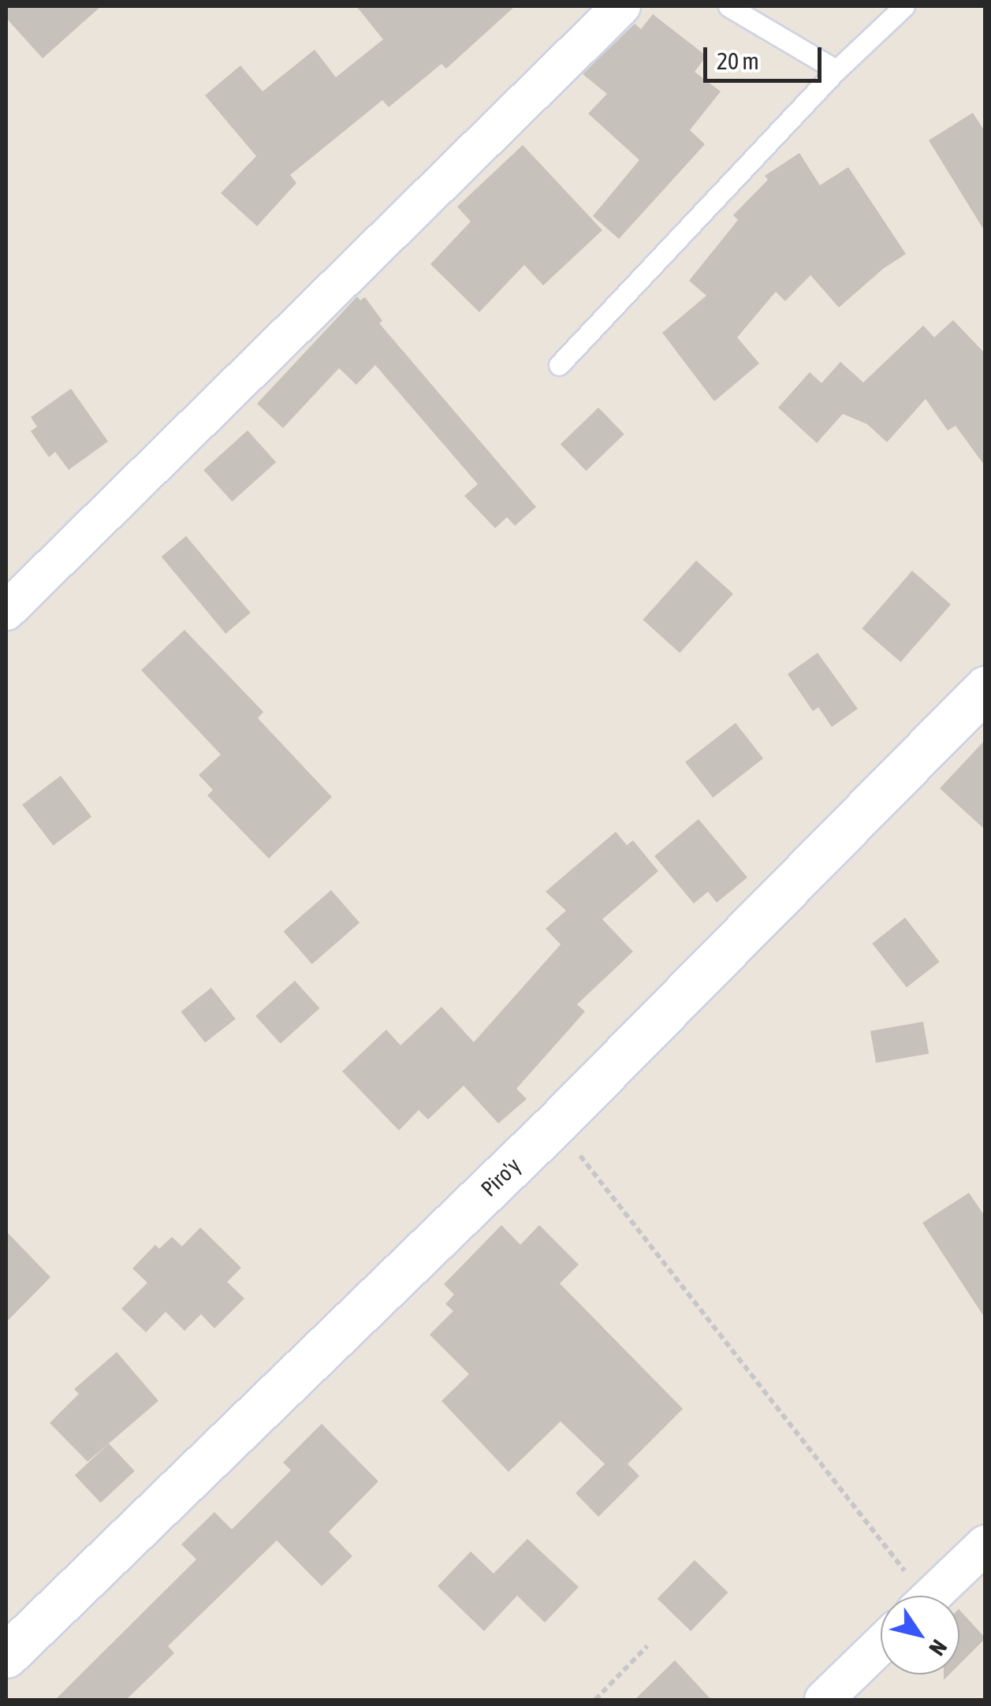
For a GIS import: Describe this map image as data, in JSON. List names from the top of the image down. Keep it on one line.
{"streets":{"main road":["Piro'y"]},"scale_bar":"20 m","north":"bottom right"}
